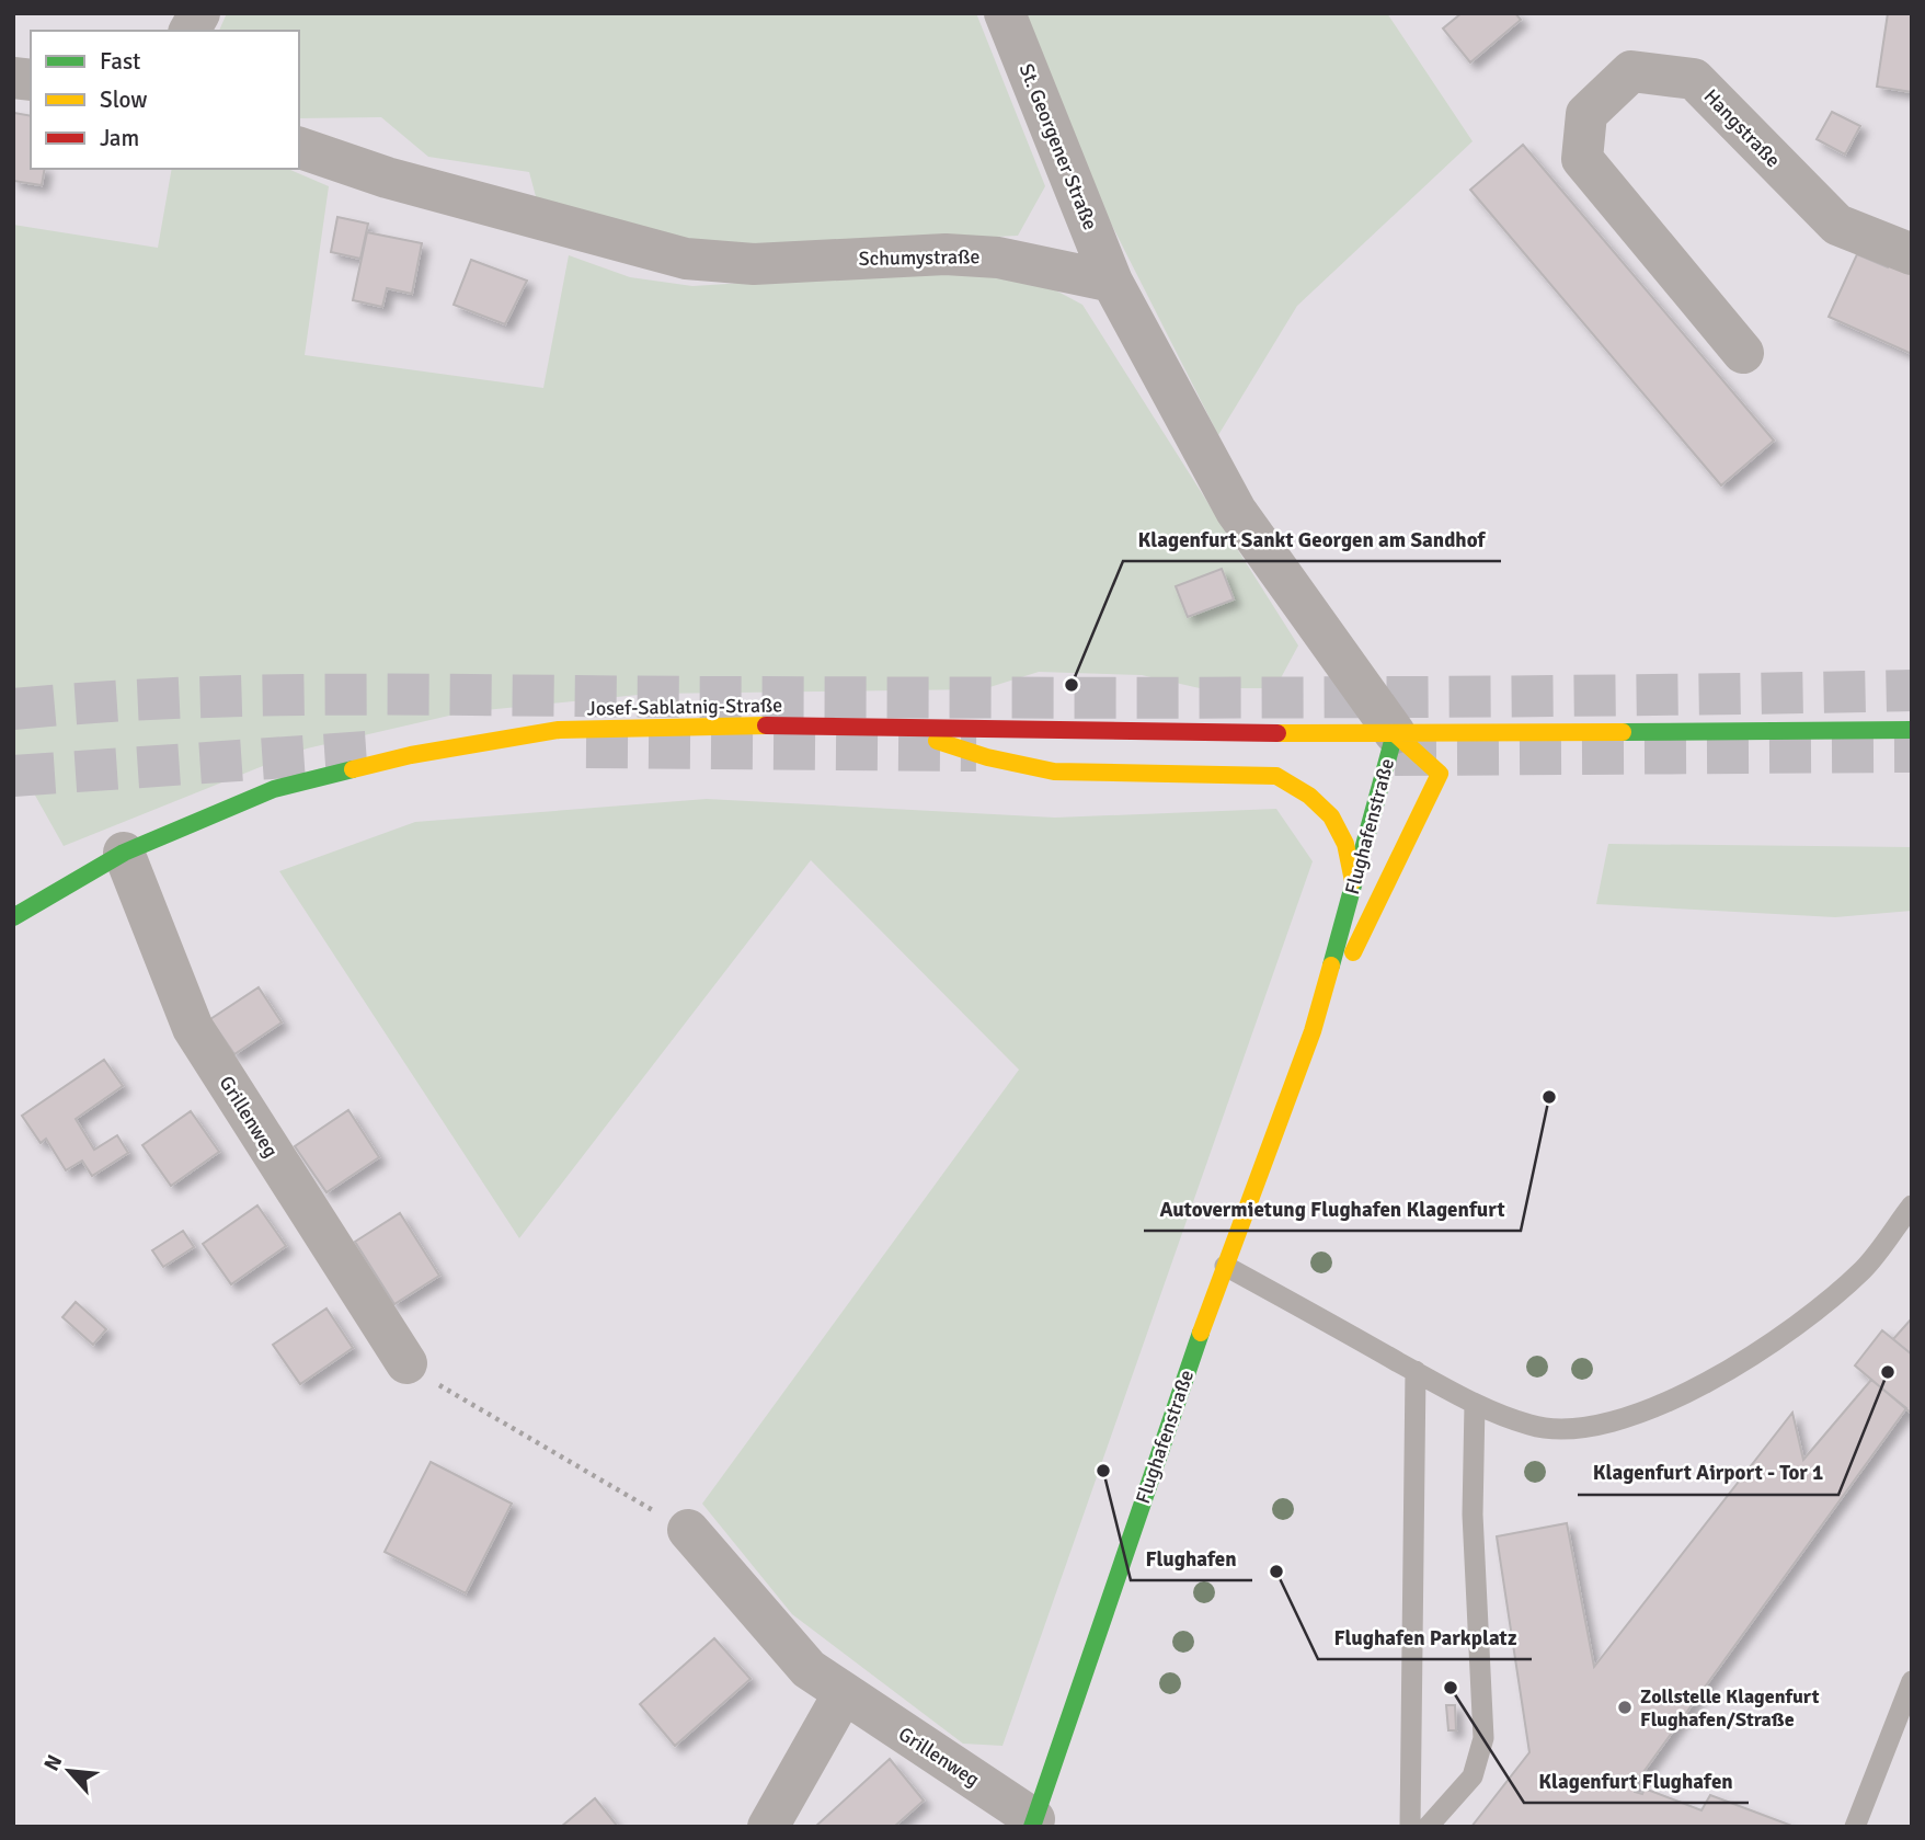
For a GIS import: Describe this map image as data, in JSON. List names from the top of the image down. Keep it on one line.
{"streets":{"street":["Hangstraße","St. Georgener Straße","Schumystraße","Josef-Sablatnig-Straße","Flughafenstraße","Grillenweg"]},"crossings":[["St. Georgener Straße","Schumystraße"],["Josef-Sablatnig-Straße","Flughafenstraße"],["Josef-Sablatnig-Straße","Grillenweg"],["Flughafenstraße","Grillenweg"]],"places":["Klagenfurt Sankt Georgen am Sandhof","Autovermietung Flughafen Klagenfurt","Klagenfurt Airport - Tor 1","Flughafen","Flughafen Parkplatz","Klagenfurt Flughafen","Zollstelle Klagenfurt Flughafen/Straße"],"legend":["Fast","Slow","Jam"],"north":"top left"}
